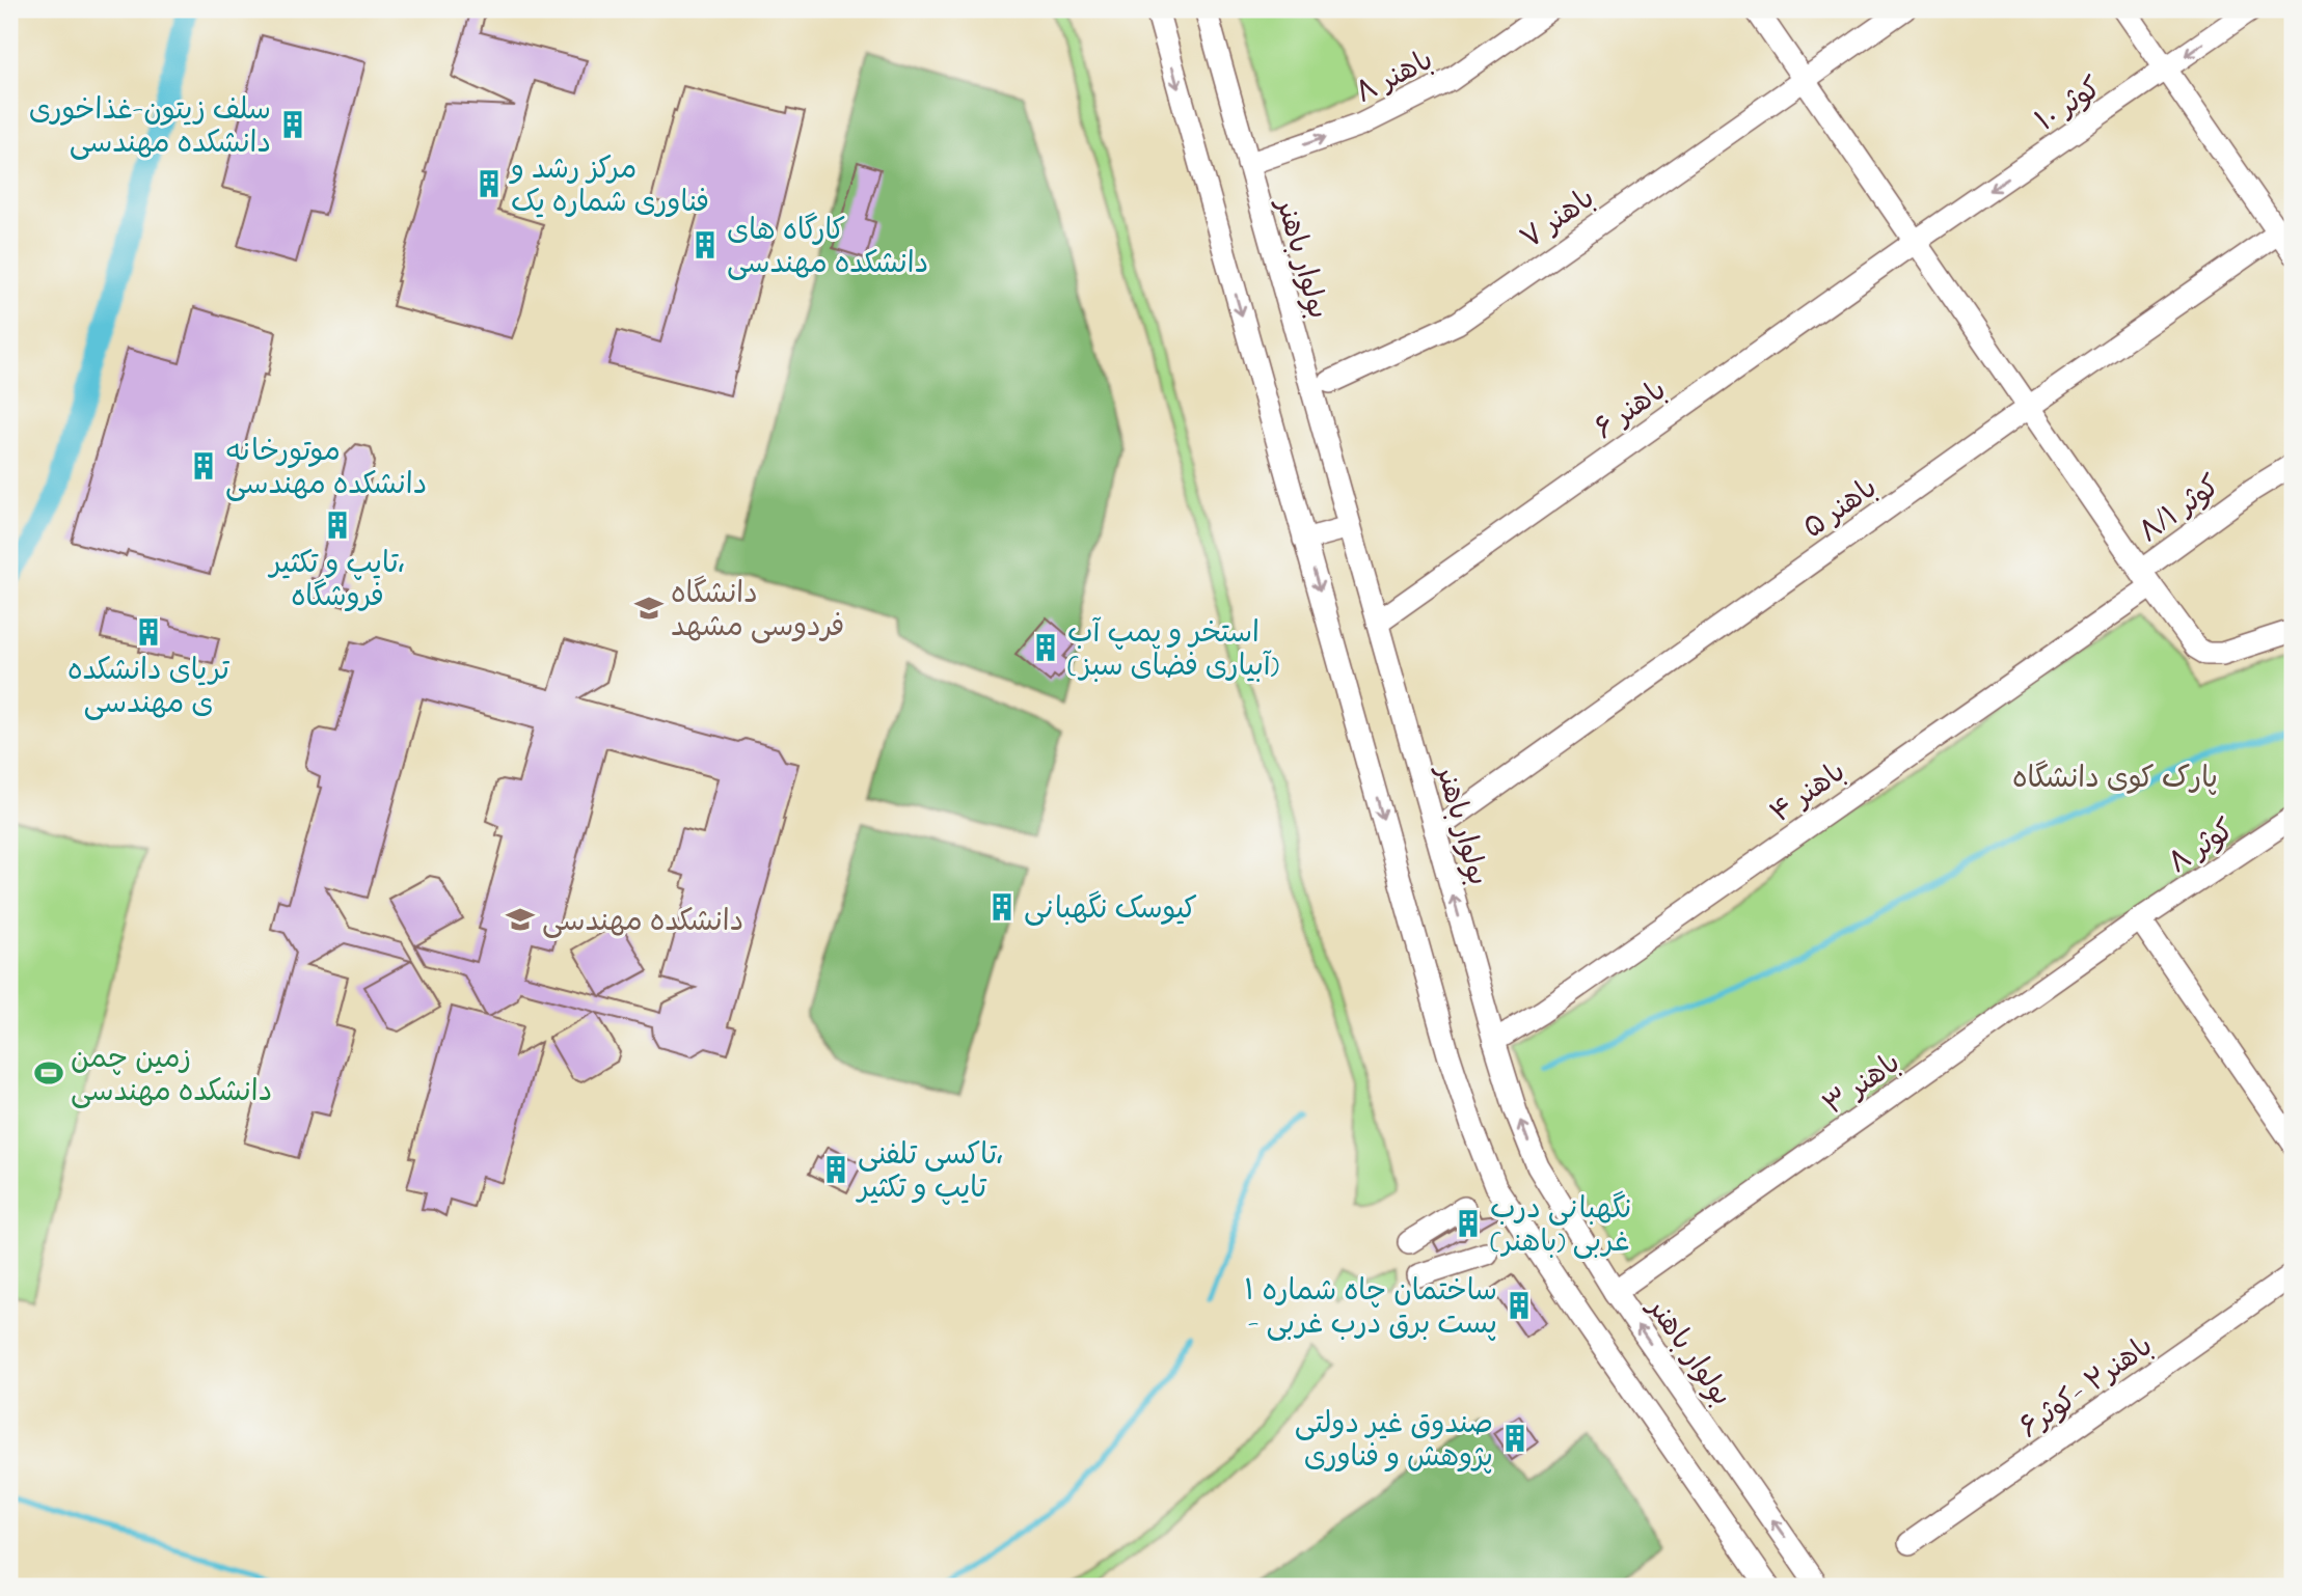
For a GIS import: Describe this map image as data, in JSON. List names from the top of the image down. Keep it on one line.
{"streets":{"street":["باهنر ۸","کوثر ۱۰","باهنر ۷","بولوار باهنر","باهنر ۶","باهنر ۵","کوثر ۸/۱","باهنر ۴","کوثر ۸","باهنر ۳","باهنر۲ -کوثر۶"]},"crossings":[["باهنر ۸","بولوار باهنر"],["کوثر ۱۰","باهنر ۶"],["بولوار باهنر","باهنر ۶"],["بولوار باهنر","باهنر ۵"],["بولوار باهنر","باهنر ۴"],["بولوار باهنر","باهنر ۳"],["کوثر ۸/۱","باهنر ۴"],["کوثر ۸","باهنر ۳"]],"one_way":["باهنر ۸","کوثر ۱۰"],"parks":["پارک کوی دانشگاه"],"places":{"building":["سلف زیتون-غذاخوری دانشکده مهندسی","مرکز رشد و فناوری شماره یک","کارگاه های دانشکده مهندسی","موتورخانه دانشکده مهندسی","تایپ و تکثیر، فروشگاه","تریای دانشکده ی مهندسی","استخر و پمپ آب (آبیاری فضای سبز)","کیوسک نگهبانی","تاکسی تلفنی، تایپ و تکثیر","نگهبانی درب غربی (باهنر)","ساختمان چاه شماره ۱ - پست برق درب غربی","صندوق غیر دولتی پژوهش و فناوری"],"school or university":["دانشگاه فردوسی مشهد","دانشکده مهندسی"],"sports":["زمین چمن دانشکده مهندسی"]}}
